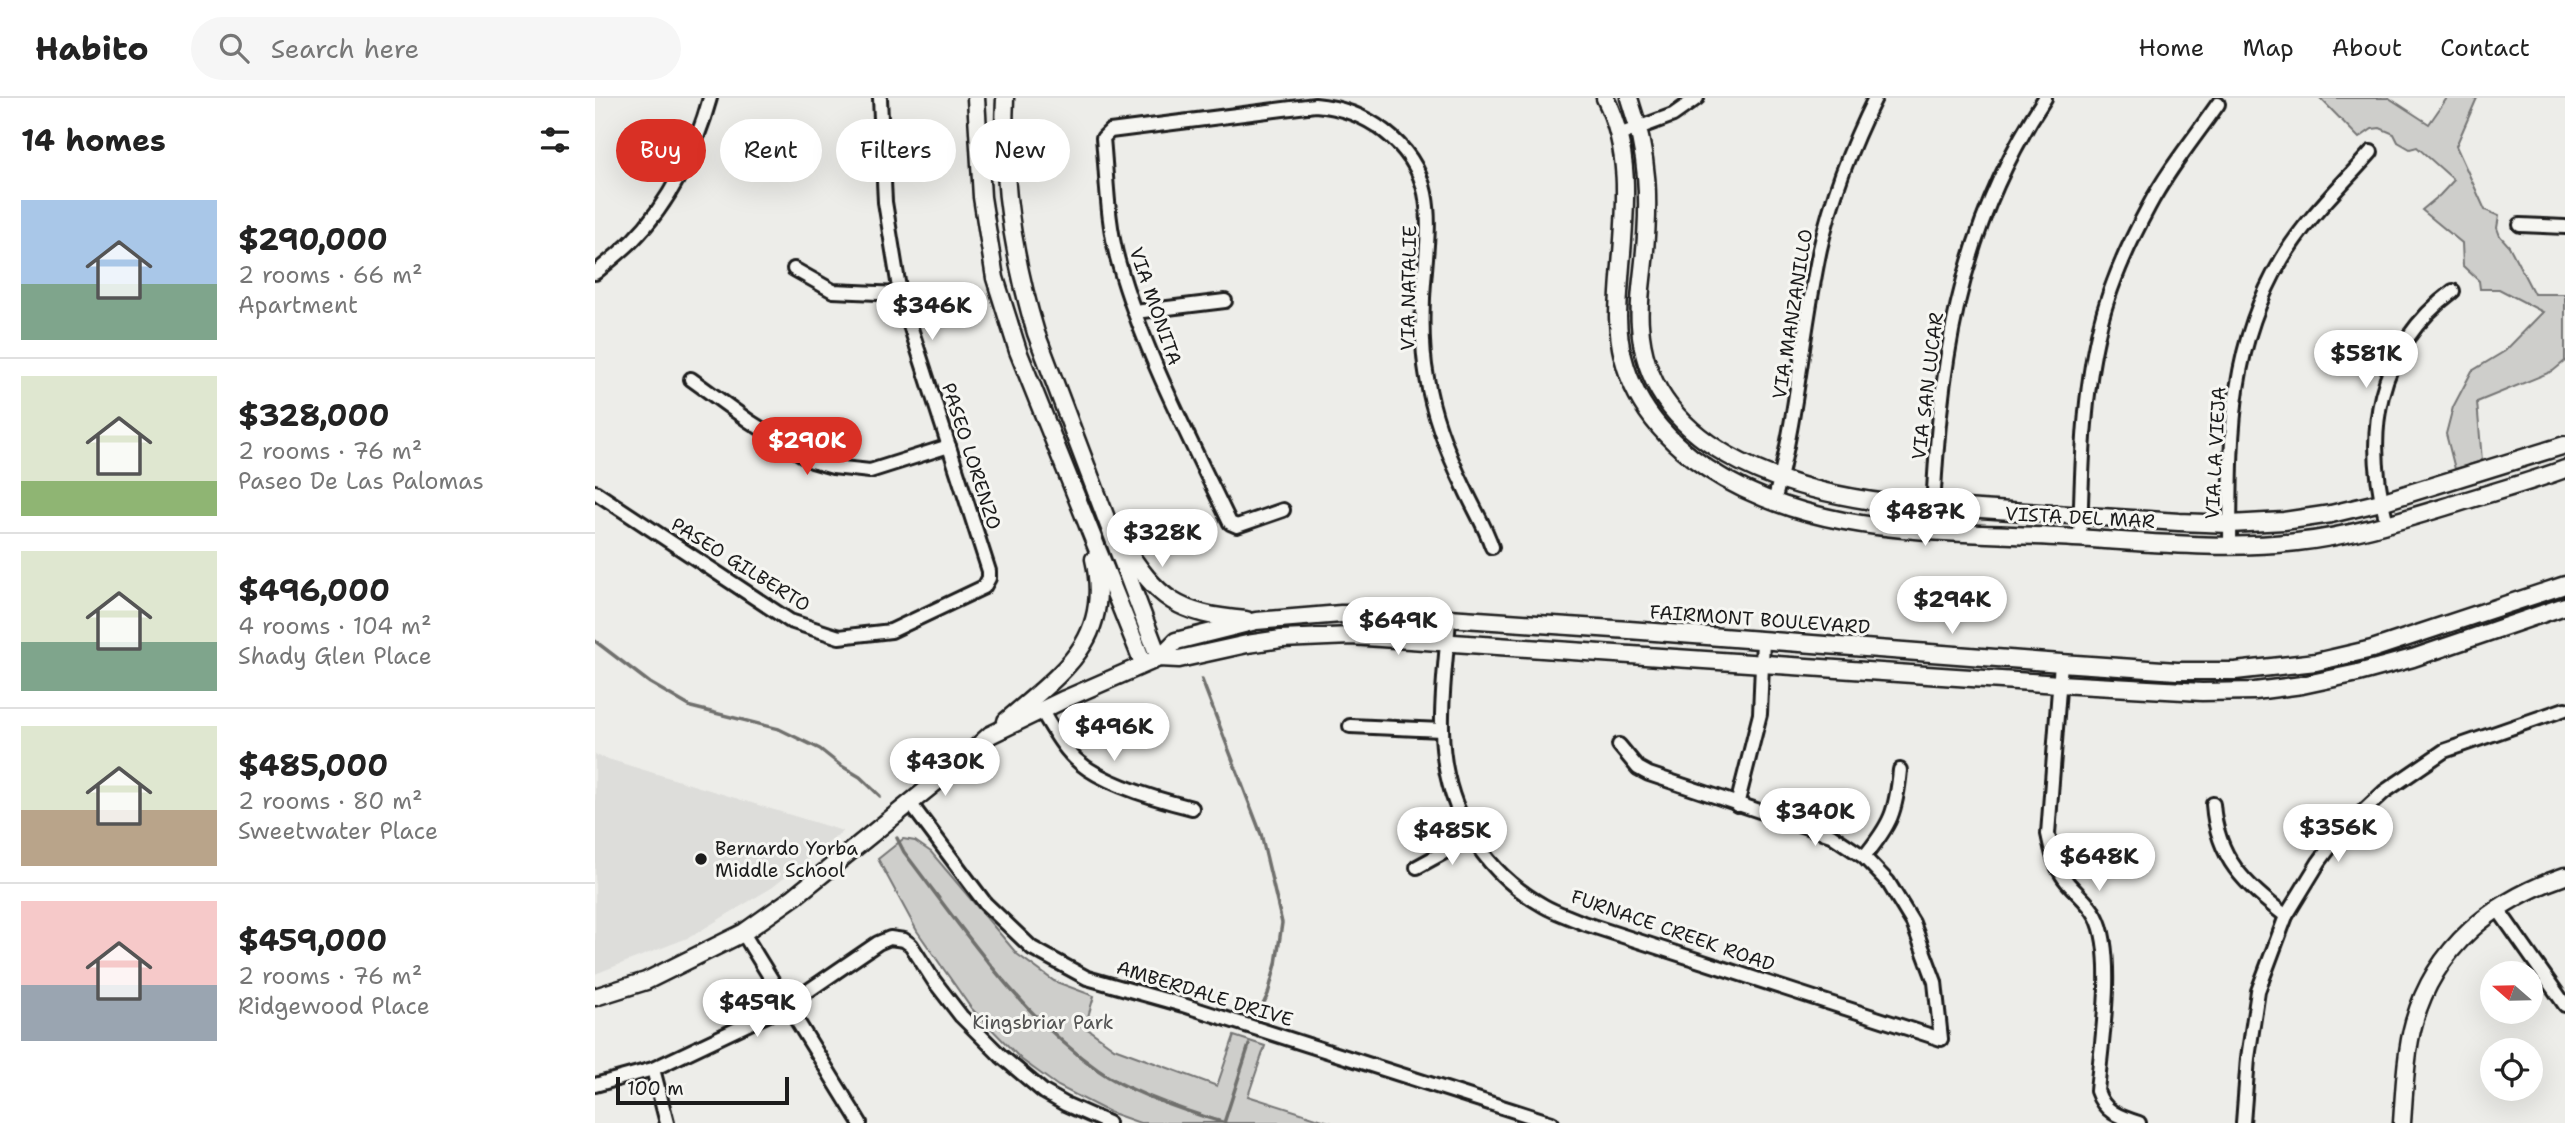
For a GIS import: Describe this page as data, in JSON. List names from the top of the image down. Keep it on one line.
{"streets":{"street":["VIA NATALIE","VIA MONITA","VIA MANZANILLO","VIA SAN LUCAR","VIA LA VIEJA","PASEO LORENZO","VISTA DEL MAR","PASEO GILBERTO","FAIRMONT BOULEVARD","FURNACE CREEK ROAD","AMBERDALE DRIVE"]},"crossings":[["VIA NATALIE","VIA MONITA"],["VIA MANZANILLO","VISTA DEL MAR"],["VIA SAN LUCAR","VISTA DEL MAR"],["VIA LA VIEJA","VISTA DEL MAR"],["PASEO LORENZO","PASEO GILBERTO"],["FAIRMONT BOULEVARD","FURNACE CREEK ROAD"],["FAIRMONT BOULEVARD","AMBERDALE DRIVE"]],"parks":["Kingsbriar Park"],"places":["Bernardo Yorba Middle School"],"scale_bar":"100 m","north":"left","page":{"header":"Habito","search":"Search here","nav":["Home","Map","About","Contact"],"heading":"14 homes","chip":["Buy","Rent","Filters","New"],"list":[{"name":"$290,000","note":"2 rooms · 66 m² · Apartment"},{"name":"$328,000","note":"2 rooms · 76 m² · Paseo De Las Palomas"},{"name":"$496,000","note":"4 rooms · 104 m² · Shady Glen Place"},{"name":"$485,000","note":"2 rooms · 80 m² · Sweetwater Place"},{"name":"$459,000","note":"2 rooms · 76 m² · Ridgewood Place"}],"price":["$346K","$581K","$290K","$487K","$328K","$294K","$649K","$496K","$430K","$340K","$356K","$485K","$648K","$459K"],"scale":"100 m"}}
